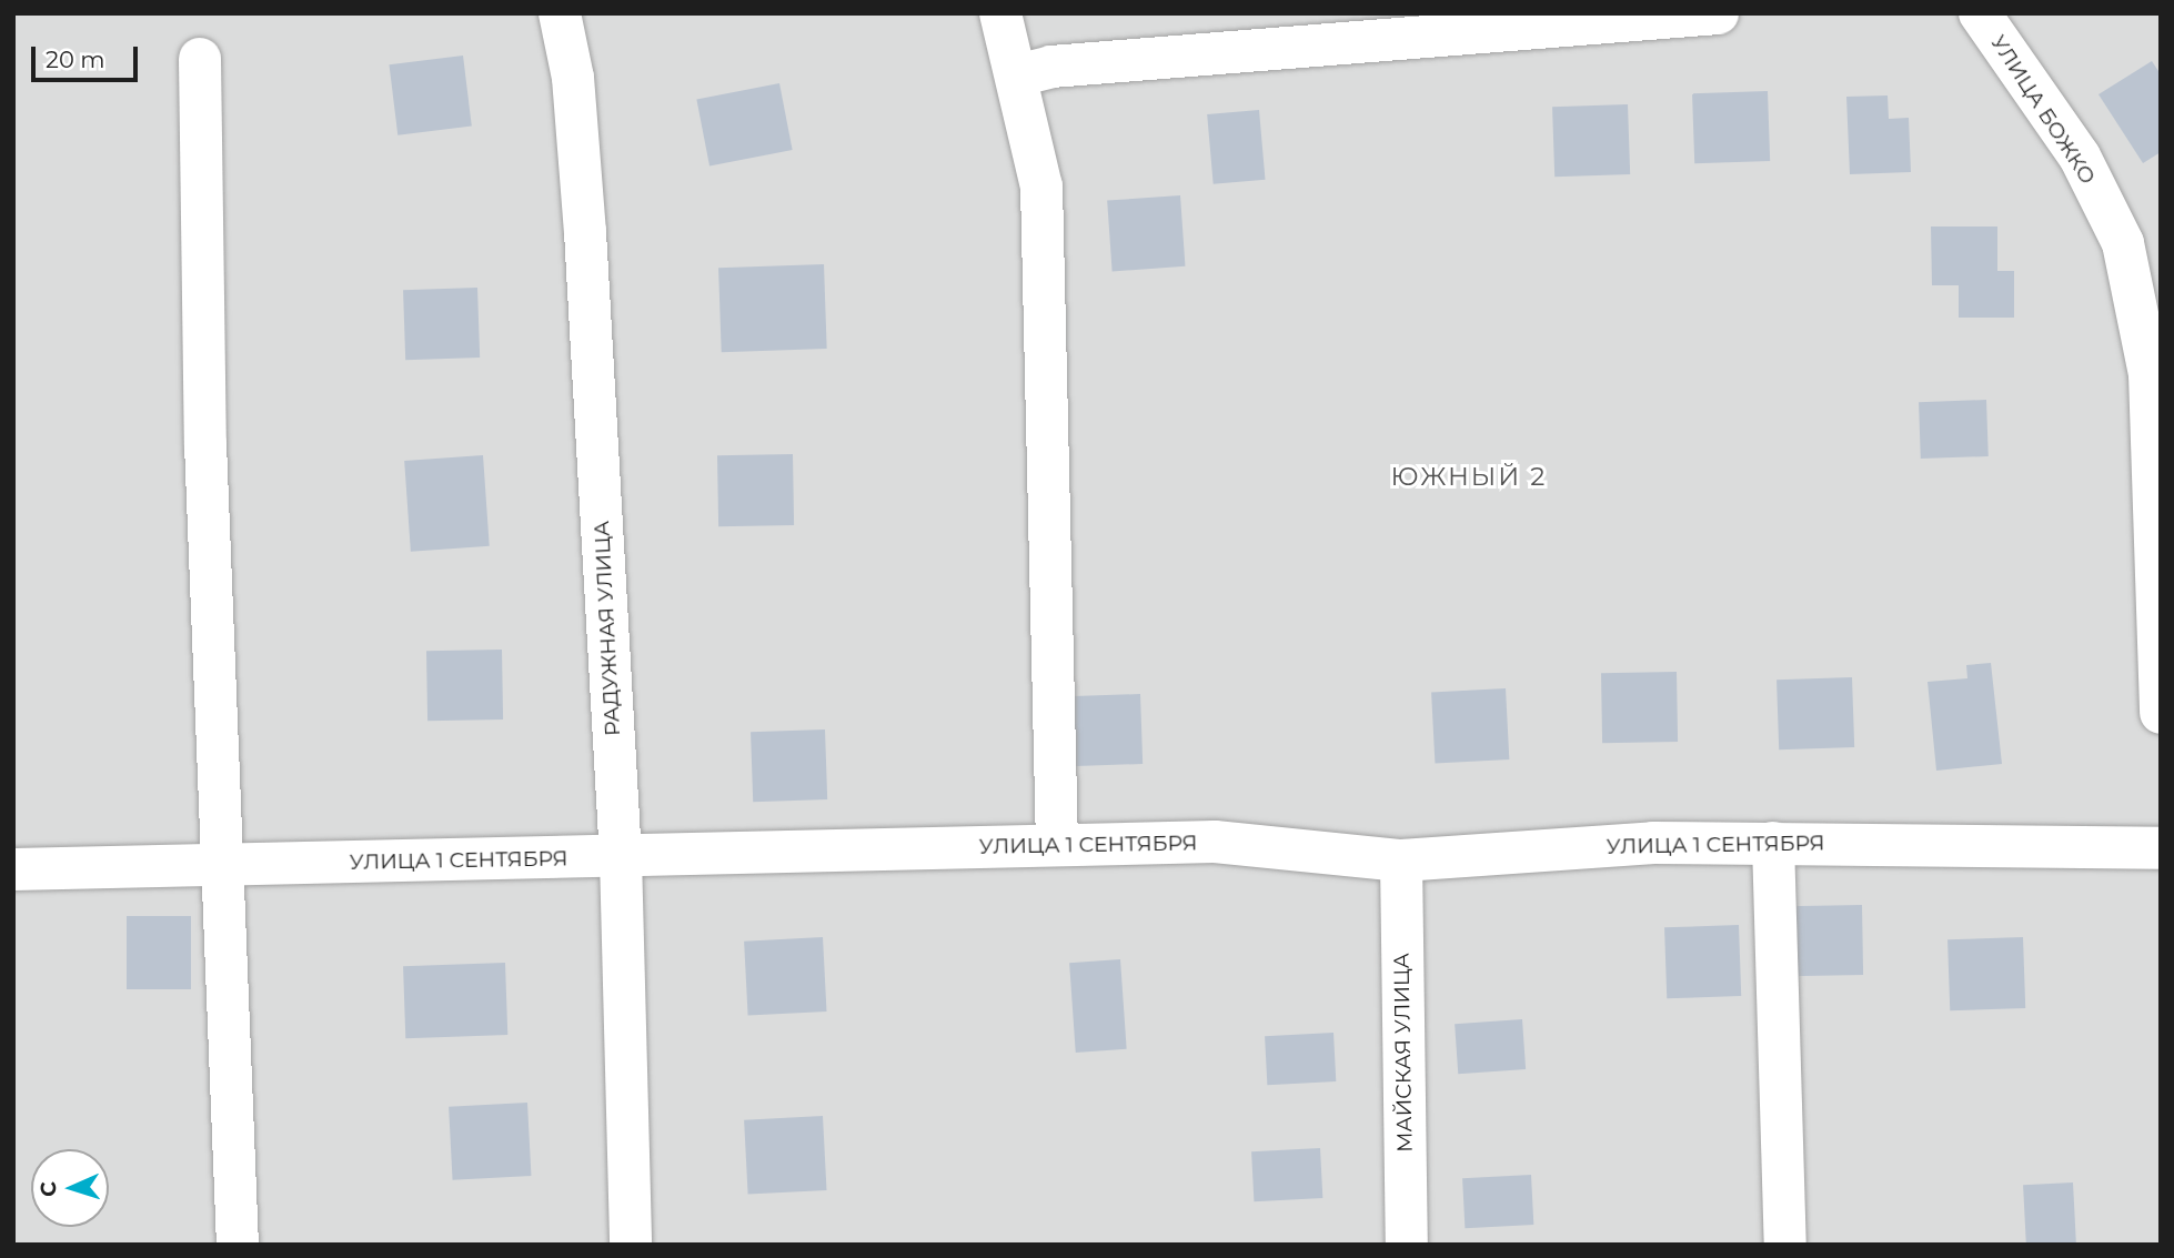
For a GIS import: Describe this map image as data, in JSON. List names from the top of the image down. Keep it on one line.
{"streets":{"street":["УЛИЦА БОЖКО","РАДУЖНАЯ УЛИЦА","УЛИЦА 1 СЕНТЯБРЯ","МАЙСКАЯ УЛИЦА"]},"crossings":[["РАДУЖНАЯ УЛИЦА","УЛИЦА 1 СЕНТЯБРЯ"],["УЛИЦА 1 СЕНТЯБРЯ","МАЙСКАЯ УЛИЦА"]],"districts":["ЮЖНЫЙ 2"],"scale_bar":"20 m","north":"left"}
